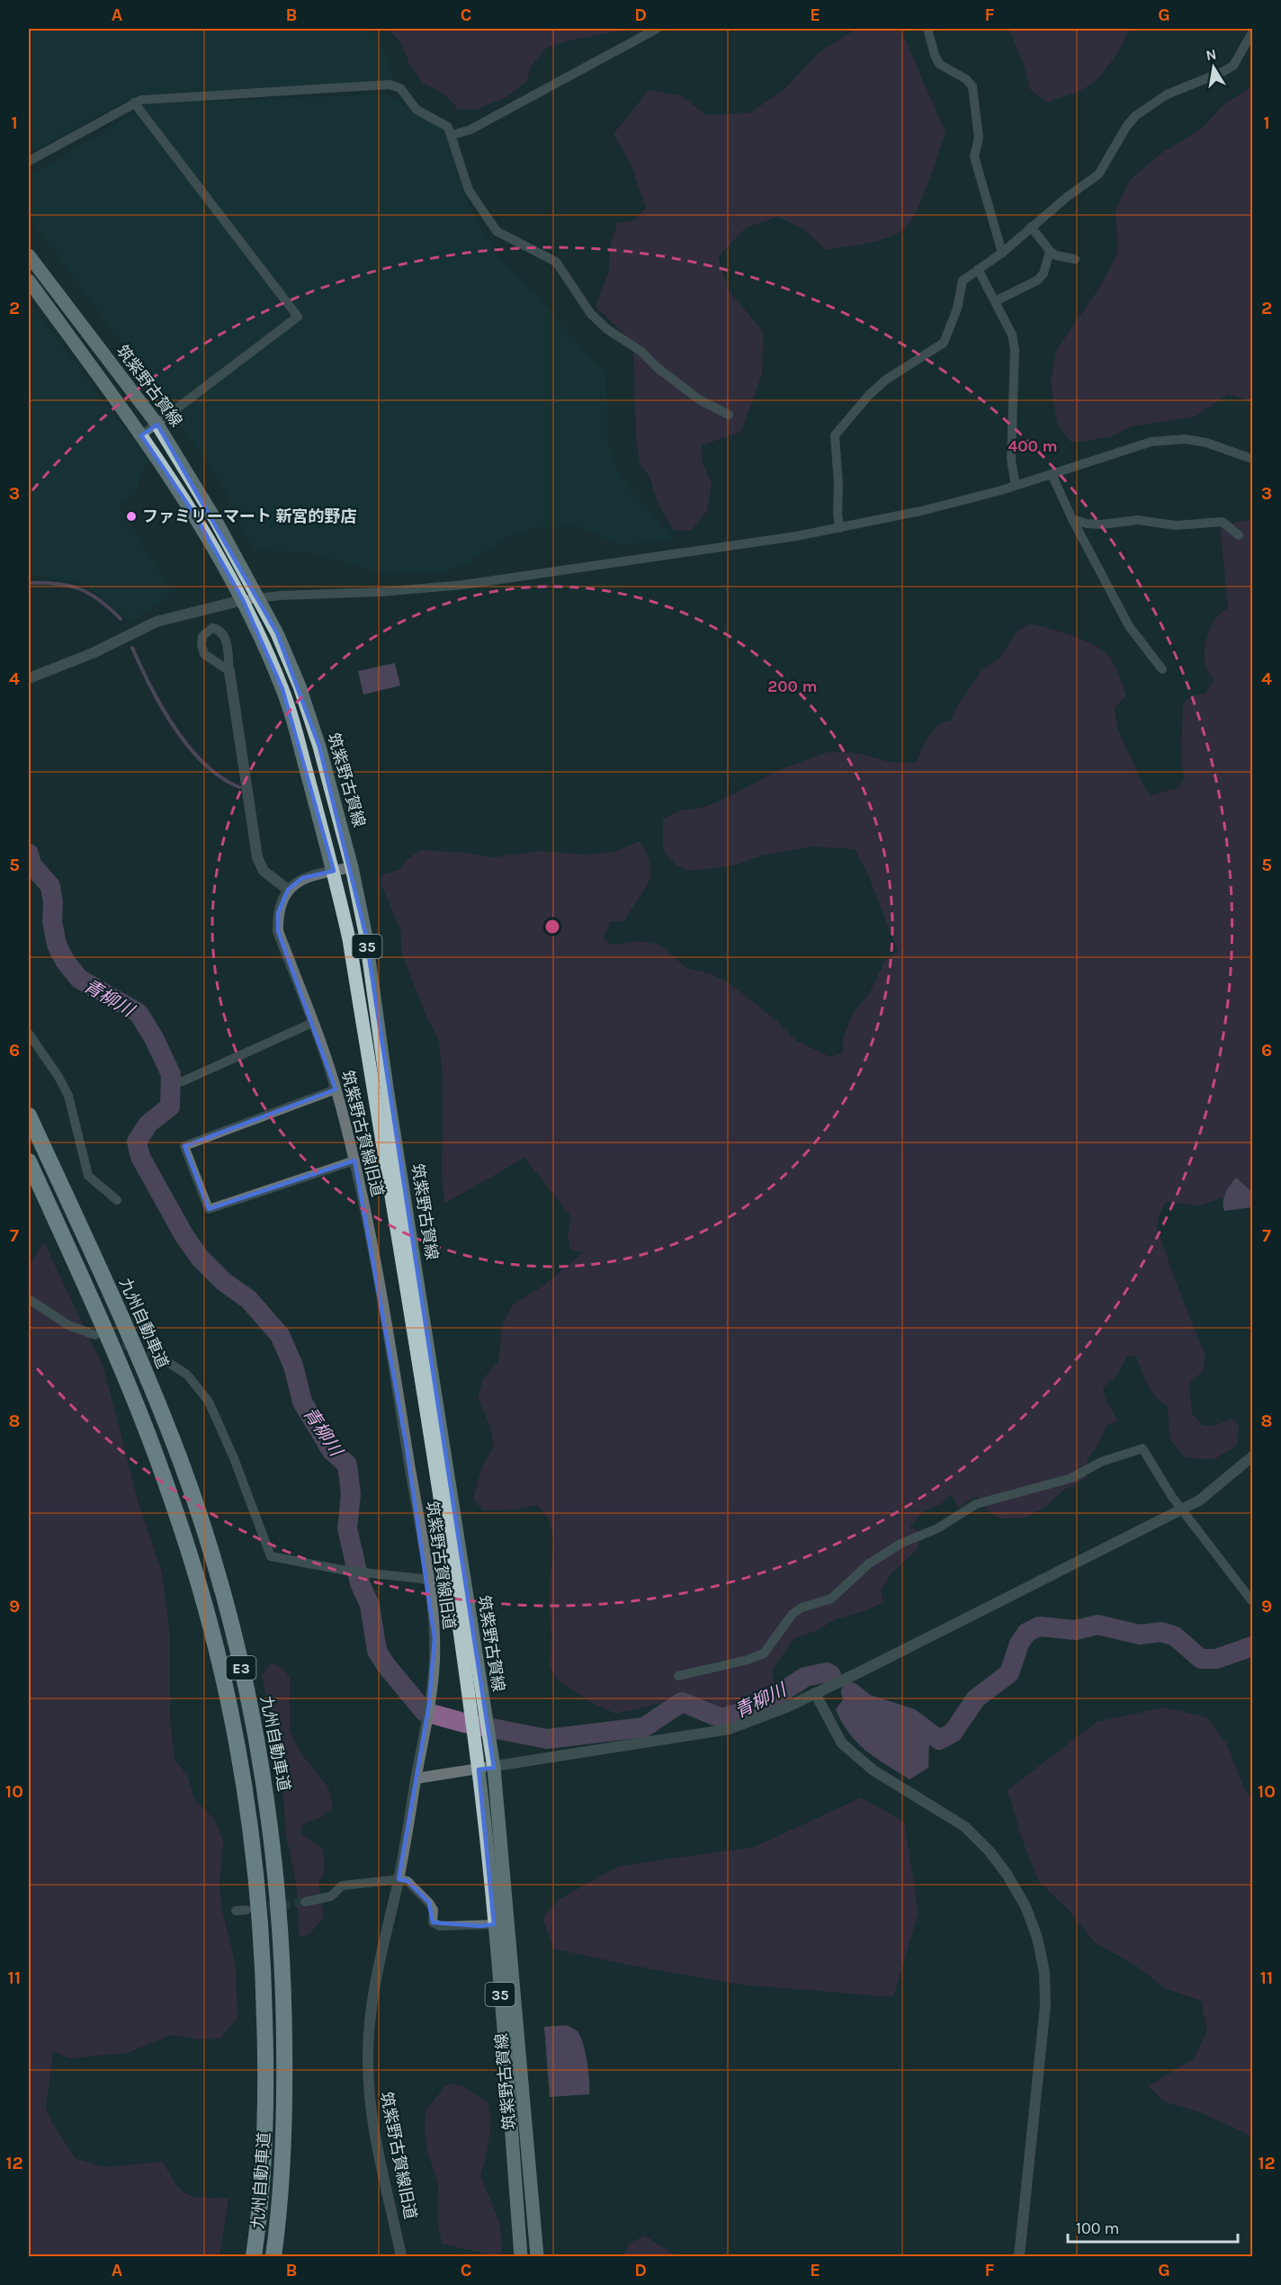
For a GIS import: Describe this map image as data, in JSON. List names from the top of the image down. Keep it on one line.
{"streets":{"highway":["九州自動車道","E3"],"main road":["筑紫野古賀線","35"],"street":["筑紫野古賀線旧道"]},"water":["青柳川"],"places":["ファミリーマート 新宮的野店"],"scale_bar":"100 m","north":"top","grid":{"columns":["A","B","C","D","E","F","G"],"rows":["1","2","3","4","5","6","7","8","9","10","11","12"]},"rings":["400 m","200 m"]}
